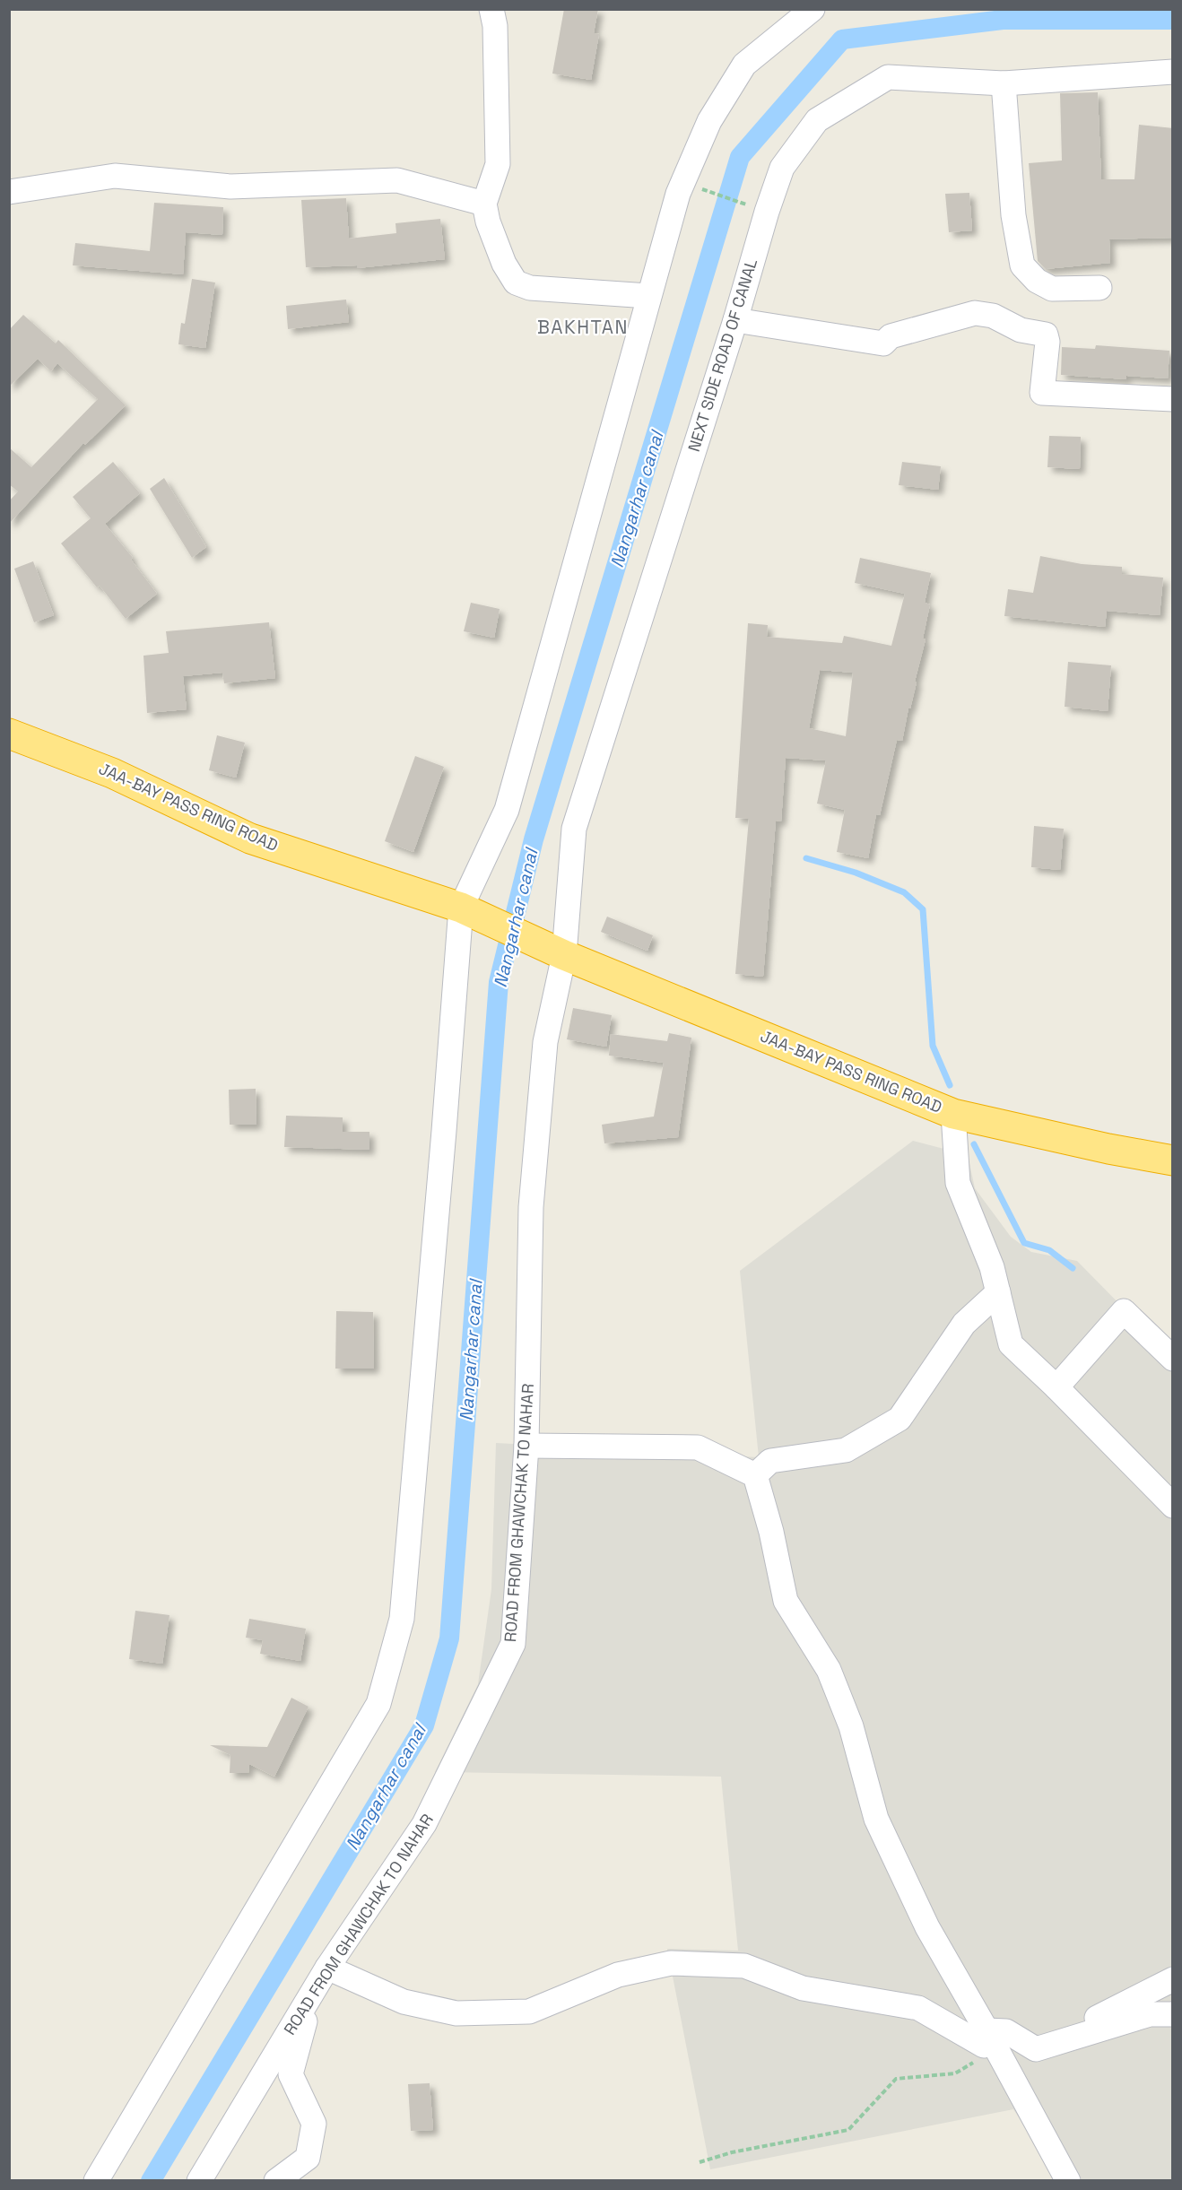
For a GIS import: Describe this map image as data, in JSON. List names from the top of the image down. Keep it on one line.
{"streets":{"highway":["JAA-BAY PASS RING ROAD"],"street":["NEXT SIDE ROAD OF CANAL","ROAD FROM GHAWCHAK TO NAHAR"]},"crossings":[["NEXT SIDE ROAD OF CANAL","JAA-BAY PASS RING ROAD"],["NEXT SIDE ROAD OF CANAL","ROAD FROM GHAWCHAK TO NAHAR"],["JAA-BAY PASS RING ROAD","ROAD FROM GHAWCHAK TO NAHAR"]],"districts":["BAKHTAN"],"water":["Nangarhar canal"]}
